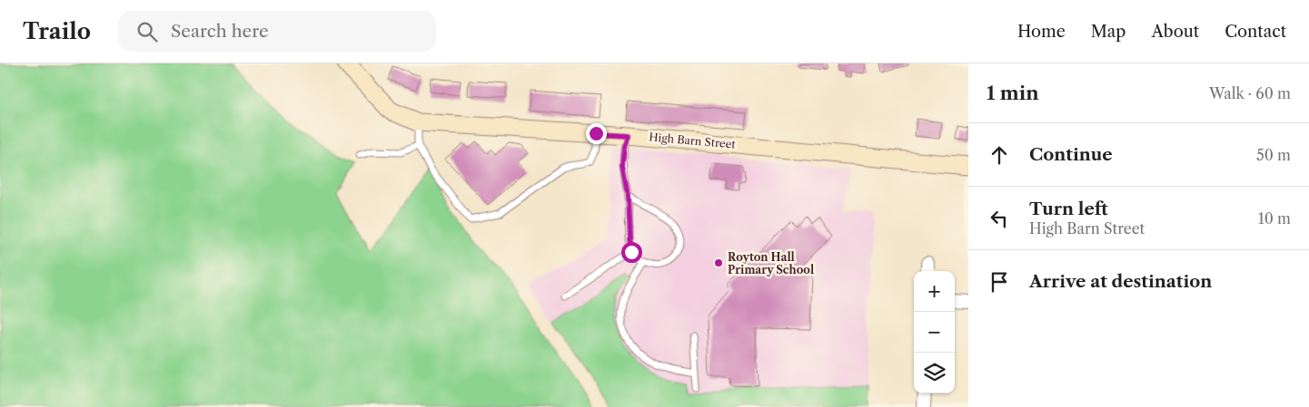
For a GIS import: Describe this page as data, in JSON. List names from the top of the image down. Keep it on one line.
{"streets":{"street":["High Barn Street"]},"places":["Royton Hall Primary School"],"page":{"header":"Trailo","search":"Search here","nav":["Home","Map","About","Contact"],"heading":["1 min","Walk · 60 m"],"list":[["Continue","50 m"],["Turn left","High Barn Street","10 m"],"Arrive at destination"],"map_buttons":["+","−"]}}
